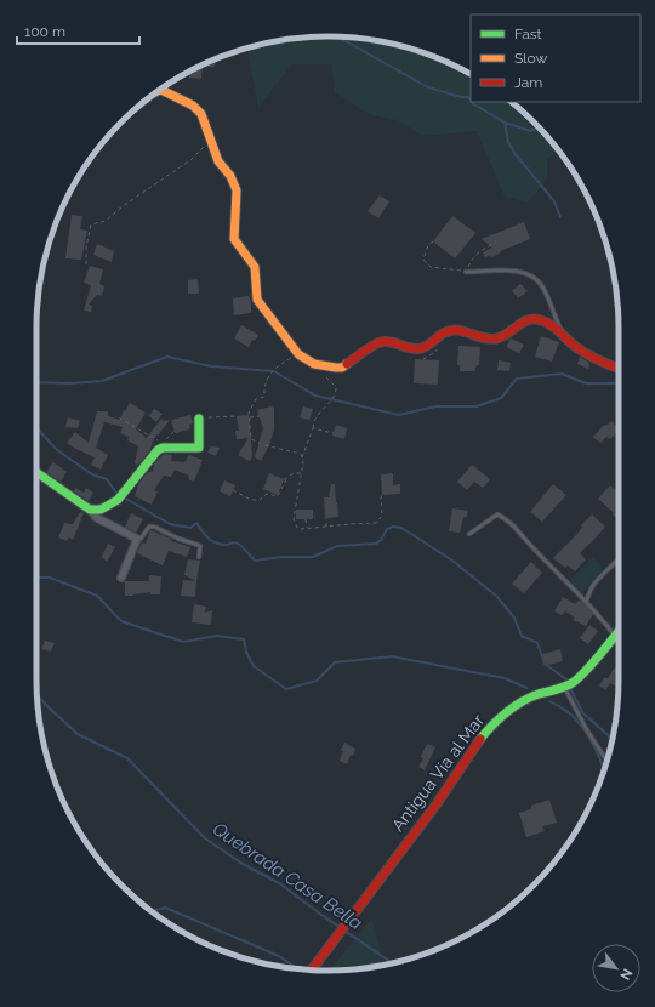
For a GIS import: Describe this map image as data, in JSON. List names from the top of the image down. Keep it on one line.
{"streets":{"street":["Antigua Vía al Mar"]},"water":["Quebrada Casa Bella"],"legend":["Fast","Slow","Jam"],"scale_bar":"100 m","north":"bottom right"}
